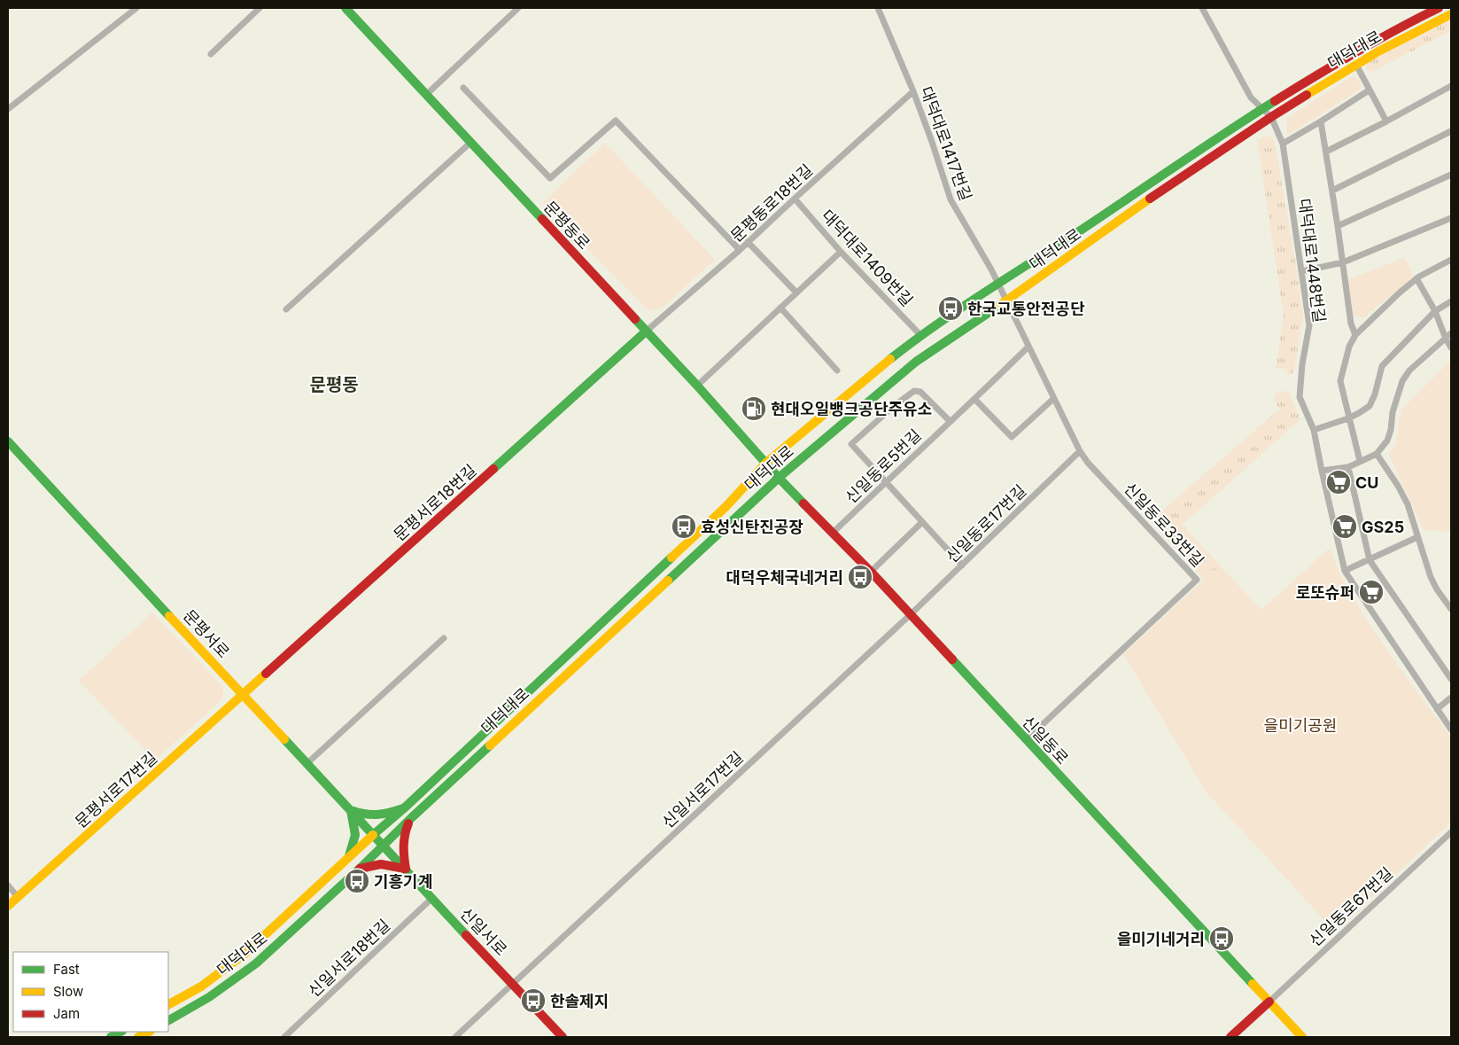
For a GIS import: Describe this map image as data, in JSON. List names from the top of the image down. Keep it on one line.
{"streets":{"main road":["대덕대로","문평동로","문평서로18번길","문평서로","신일동로","문평서로17번길","신일서로"],"street":["대덕대로1417번길","문평동로18번길","대덕대로1409번길","대덕대로1448번길","신일동로5번길","신일동로17번길","신일동로33번길","신일서로17번길","신일동로67번길","신일서로18번길"]},"crossings":[["대덕대로","대덕대로1417번길"],["대덕대로","문평동로"],["대덕대로","대덕대로1409번길"],["대덕대로","대덕대로1448번길"],["대덕대로","신일동로33번길"],["대덕대로","문평서로"],["대덕대로","신일동로"],["대덕대로","신일서로"],["대덕대로1417번길","문평동로18번길"],["대덕대로1417번길","신일동로33번길"],["문평동로18번길","문평동로"],["문평동로18번길","대덕대로1409번길"],["문평동로18번길","문평서로18번길"],["문평동로","문평서로18번길"],["문평동로","신일동로"],["신일동로5번길","신일동로33번길"],["신일동로5번길","신일동로"],["문평서로18번길","문평서로"],["문평서로18번길","문평서로17번길"],["신일동로17번길","신일동로33번길"],["신일동로17번길","신일동로"],["신일동로17번길","신일서로17번길"],["신일동로33번길","신일동로"],["문평서로","문평서로17번길"],["문평서로","신일서로"],["신일동로","신일서로17번길"],["신일동로","신일동로67번길"],["신일서로17번길","신일서로"],["신일서로","신일서로18번길"]],"districts":["문평동"],"parks":["을미기공원"],"places":{"bus stop":["한국교통안전공단","효성신탄진공장","대덕우체국네거리","기흥기계","을미기네거리","한솔제지"],"fuel station":["현대오일뱅크공단주유소"],"supermarket":["CU","GS25","로또슈퍼"]},"legend":["Fast","Slow","Jam"]}
